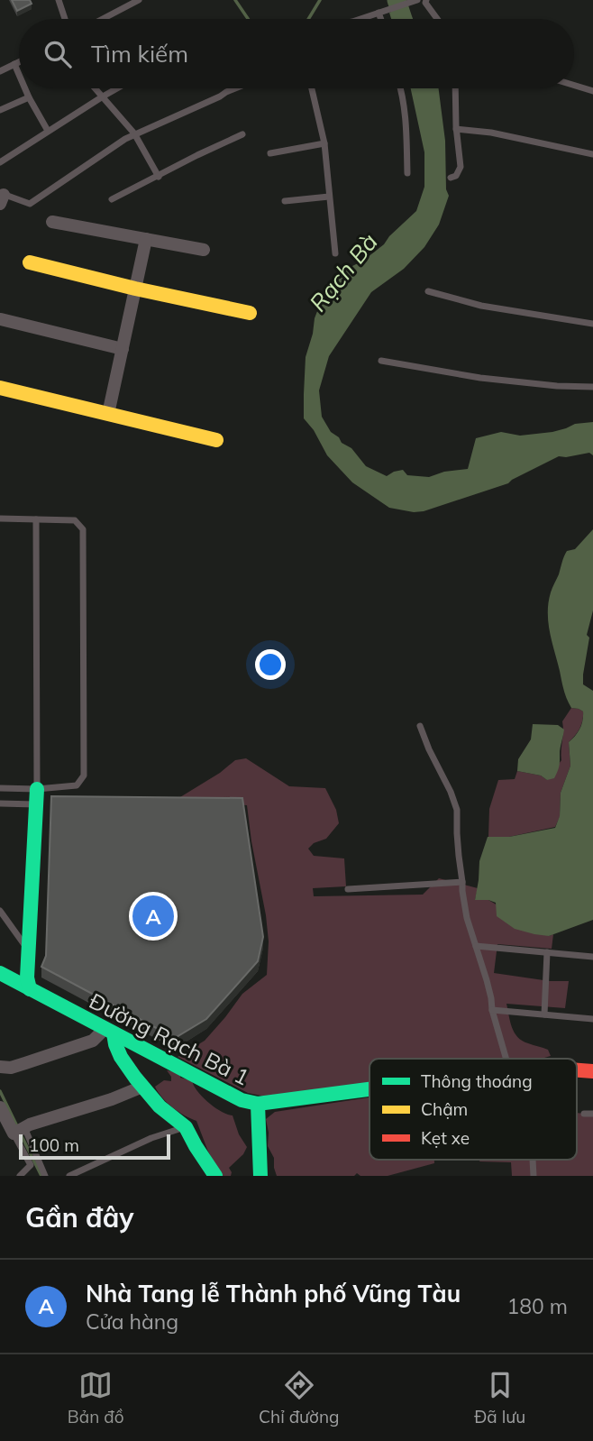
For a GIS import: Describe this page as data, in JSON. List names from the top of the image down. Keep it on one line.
{"streets":{"street":["Đường Rạch Bà 1"]},"water":["Rạch Bà"],"legend":["Thông thoáng","Chậm","Kẹt xe"],"scale_bar":"100 m","page":{"search":"Tìm kiếm","pins":"A","scale":"100 m","heading":"Gần đây","list":[{"mark":"A","name":"Nhà Tang lễ Thành phố Vũng Tàu","note":"Cửa hàng","value":"180 m"}],"nav":["Bản đồ","Chỉ đường","Đã lưu"]}}
